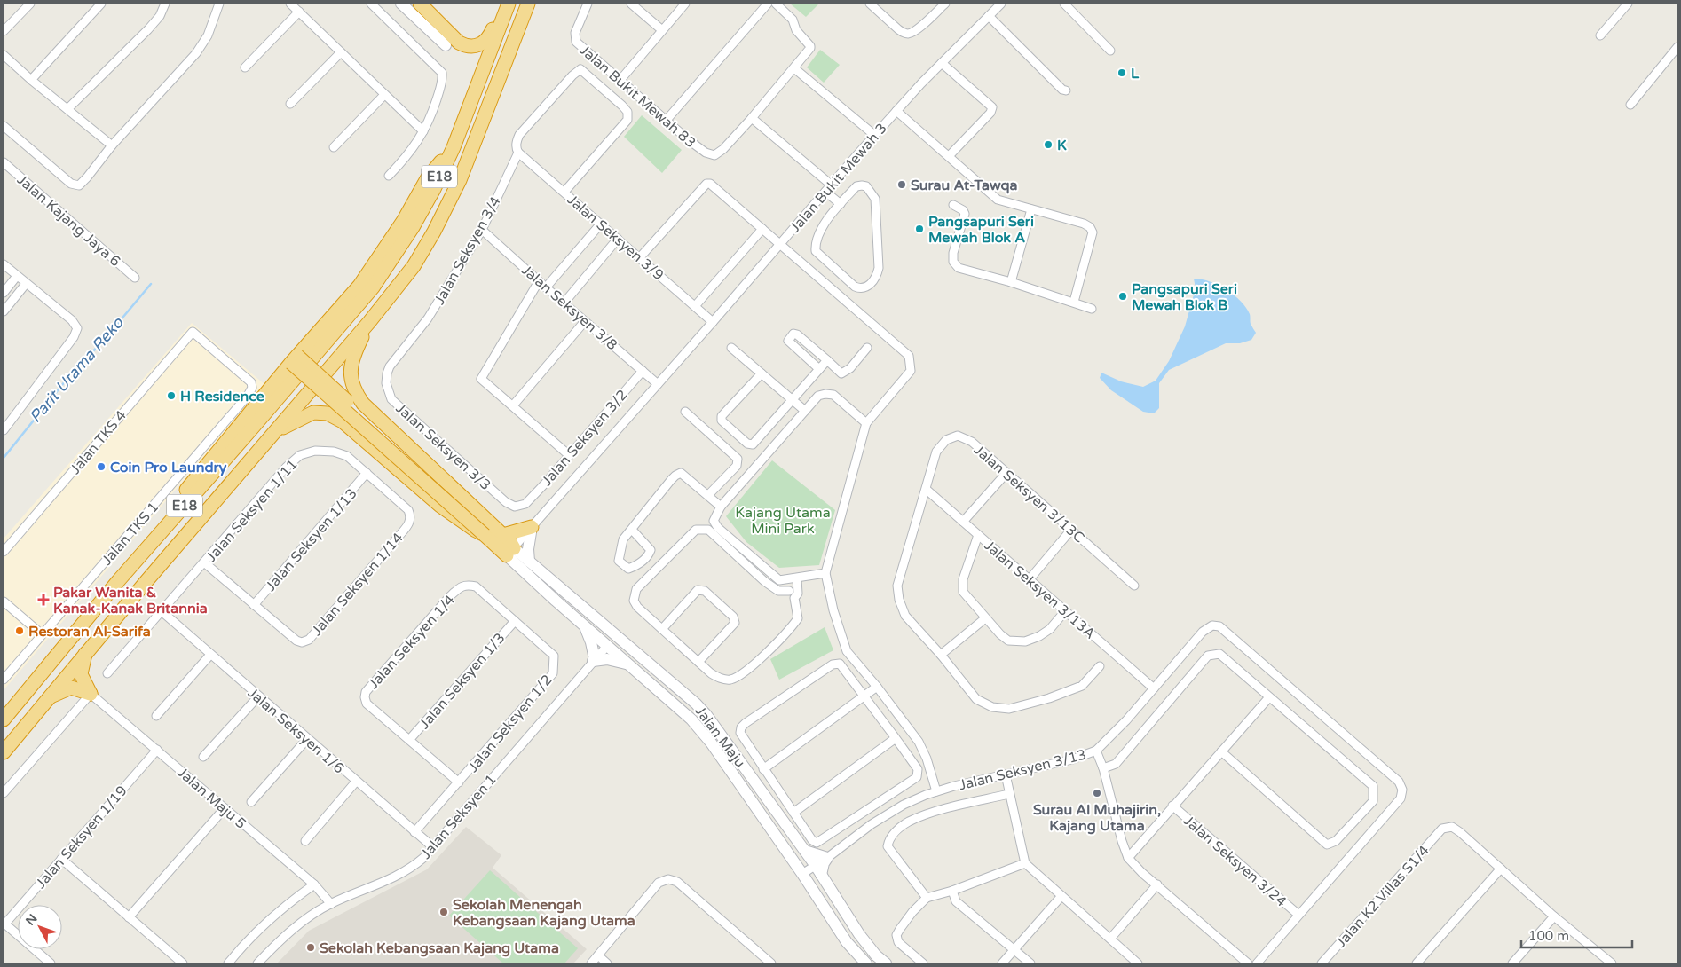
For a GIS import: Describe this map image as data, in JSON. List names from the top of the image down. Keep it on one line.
{"streets":{"highway":["E18"],"street":["Jalan Bukit Mewah 83","Jalan Bukit Mewah 3","Jalan Kajang Jaya 6","Jalan Seksyen 3/9","Jalan Seksyen 3/4","Jalan Seksyen 3/8","Jalan Seksyen 3/2","Jalan TKS 4","Jalan Seksyen 3/3","Jalan Seksyen 3/13C","Jalan Seksyen 1/11","Jalan TKS 1","Jalan Seksyen 1/13","Jalan Seksyen 1/14","Jalan Seksyen 3/13A","Jalan Seksyen 1/4","Jalan Seksyen 1/3","Jalan Seksyen 1/2","Jalan Seksyen 1/6","Jalan Maju","Jalan Seksyen 3/13","Jalan Maju 5","Jalan Seksyen 1","Jalan Seksyen 1/19","Jalan Seksyen 3/24","Jalan K2 Villas S1/4"]},"crossings":[["Jalan Bukit Mewah 3","Jalan Seksyen 3/9"],["Jalan Bukit Mewah 3","Jalan Seksyen 3/8"],["Jalan Bukit Mewah 3","Jalan Maju"],["Jalan Seksyen 3/9","Jalan Seksyen 3/4"],["Jalan Seksyen 3/4","Jalan Seksyen 3/8"],["Jalan Seksyen 3/4","Jalan Seksyen 3/3"],["Jalan Seksyen 3/8","Jalan Seksyen 3/2"],["Jalan Seksyen 3/2","Jalan Seksyen 3/3"],["Jalan TKS 4","Jalan TKS 1"],["Jalan Seksyen 3/13C","Jalan Seksyen 3/13A"],["Jalan Seksyen 1/11","Jalan Seksyen 1/13"],["Jalan Seksyen 1/11","Jalan Seksyen 1/14"],["Jalan Seksyen 1/11","Jalan Seksyen 1/6"],["Jalan Seksyen 1/13","Jalan Seksyen 1/14"],["Jalan Seksyen 3/13A","Jalan Seksyen 3/13"],["Jalan Seksyen 1/4","Jalan Seksyen 1/3"],["Jalan Seksyen 1/4","Jalan Seksyen 1/2"],["Jalan Seksyen 1/3","Jalan Seksyen 1/2"],["Jalan Seksyen 1/2","Jalan Seksyen 1/6"],["Jalan Seksyen 1/6","Jalan Seksyen 1"],["Jalan Maju","Jalan Seksyen 1"],["Jalan Seksyen 3/13","Jalan Seksyen 3/24"],["Jalan Maju 5","Jalan Seksyen 1"],["Jalan Maju 5","Jalan Seksyen 1/19"]],"water":["Parit Utama Reko"],"parks":["Kajang Utama Mini Park"],"places":{"other":["L","K","Surau At-Tawqa","Pangsapuri Seri Mewah Blok A","Pangsapuri Seri Mewah Blok B","H Residence","Coin Pro Laundry","Restoran Al-Sarifa","Surau Al Muhajirin, Kajang Utama","Sekolah Menengah Kebangsaan Kajang Utama","Sekolah Kebangsaan Kajang Utama"],"health":["Pakar Wanita & Kanak-Kanak Britannia"]},"scale_bar":"100 m","north":"top left"}
